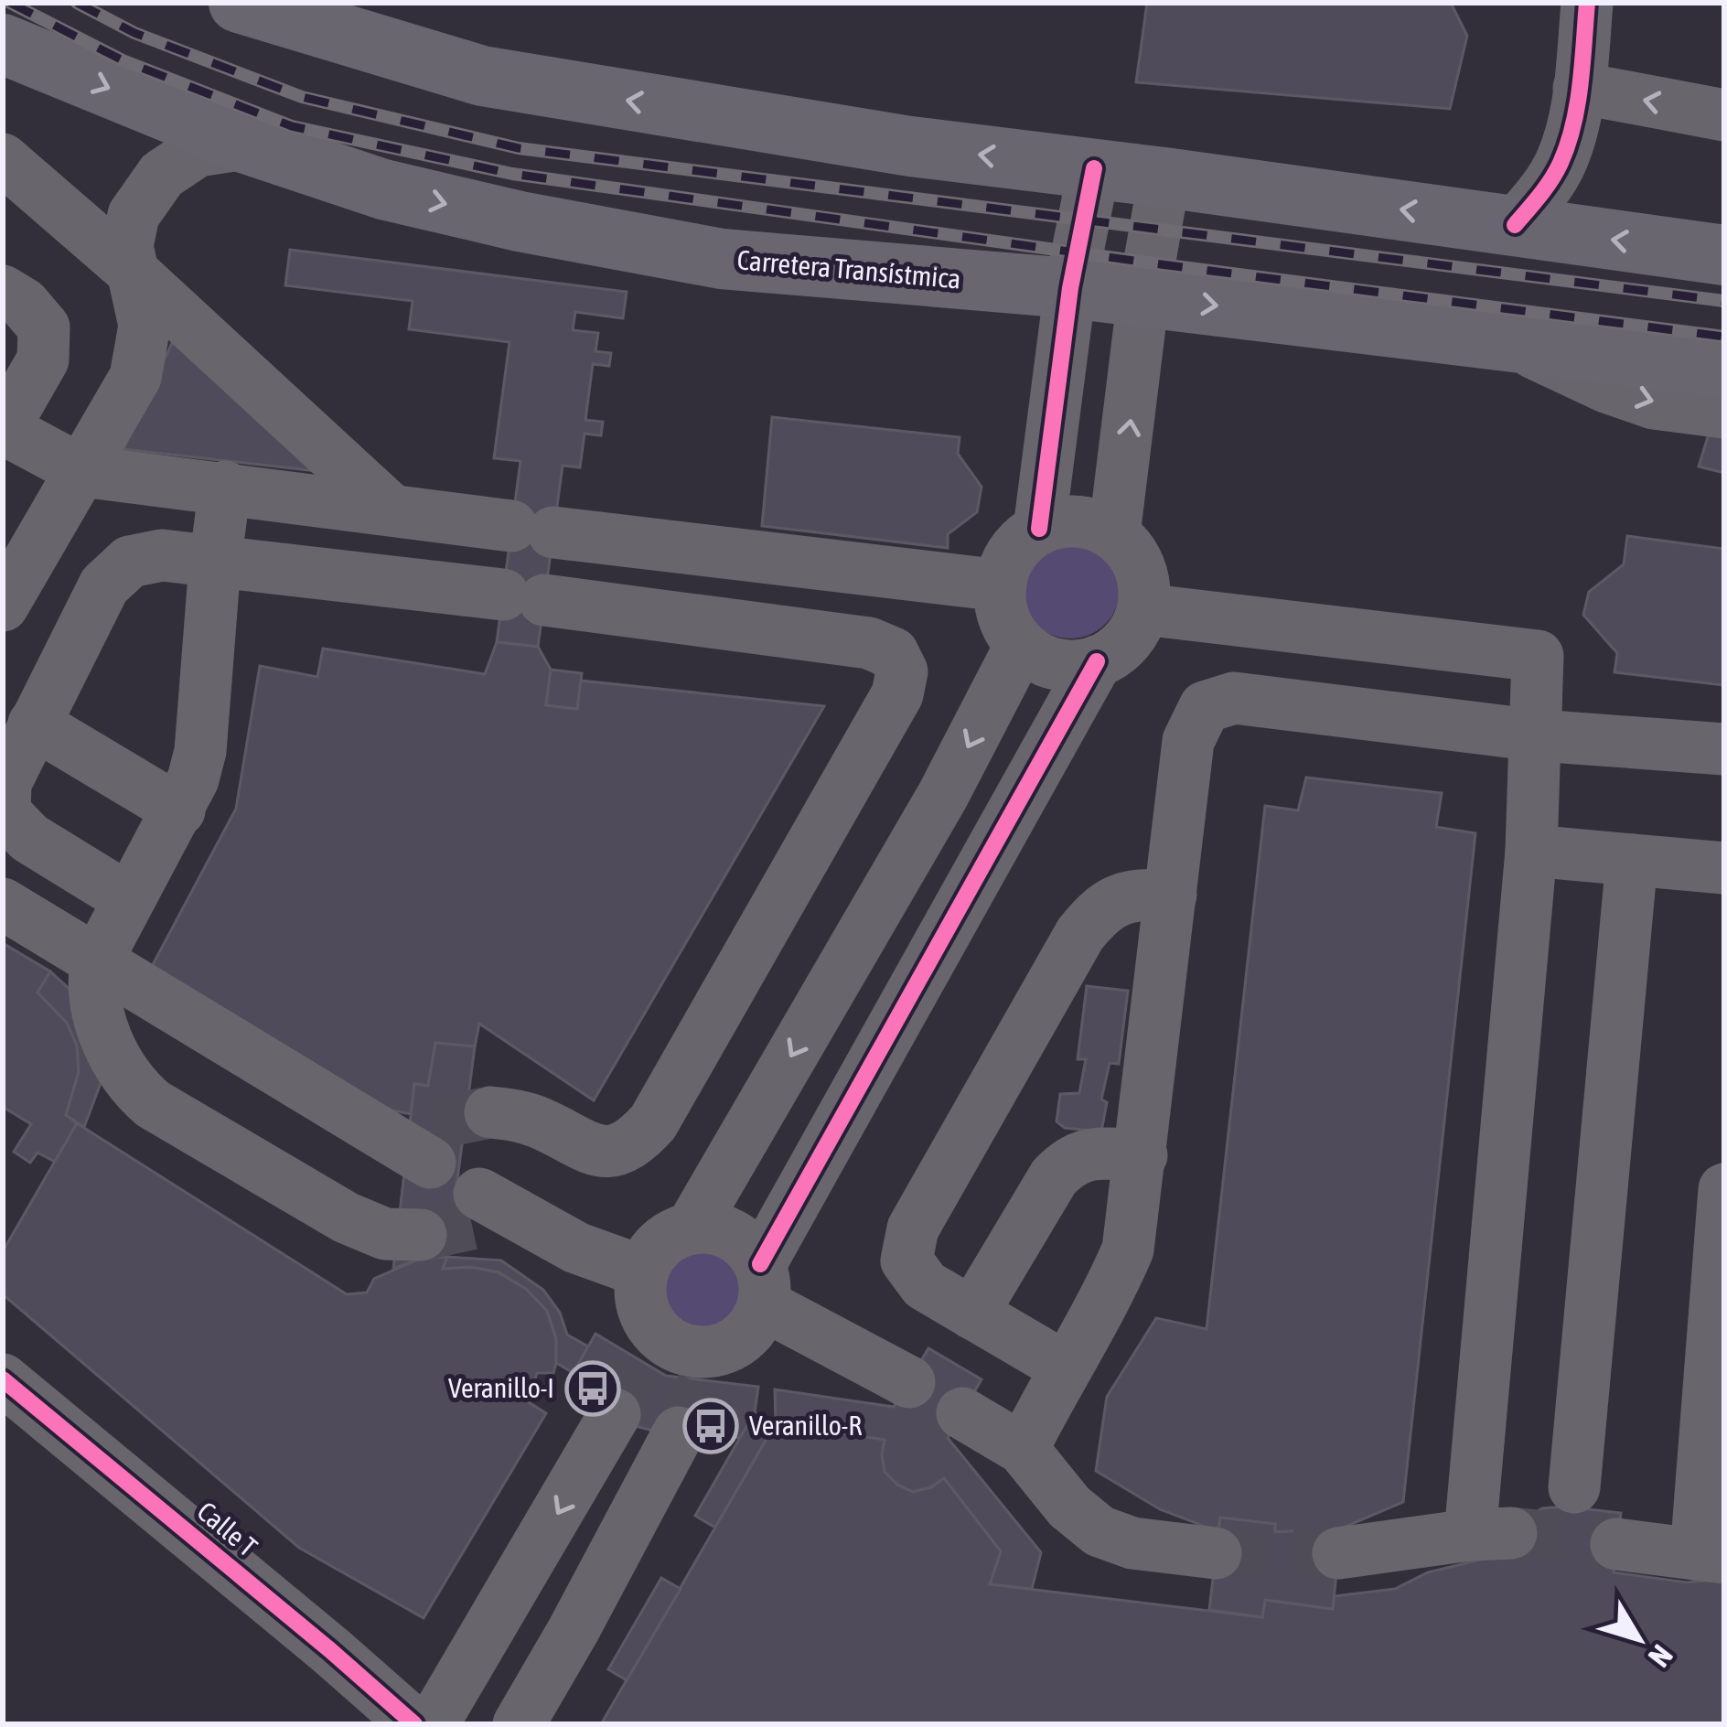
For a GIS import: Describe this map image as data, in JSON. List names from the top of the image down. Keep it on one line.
{"streets":{"main road":["Carretera Transístmica"],"street":["Calle T"]},"places":{"bus stop":["Veranillo-I","Veranillo-R"]},"north":"bottom right"}
